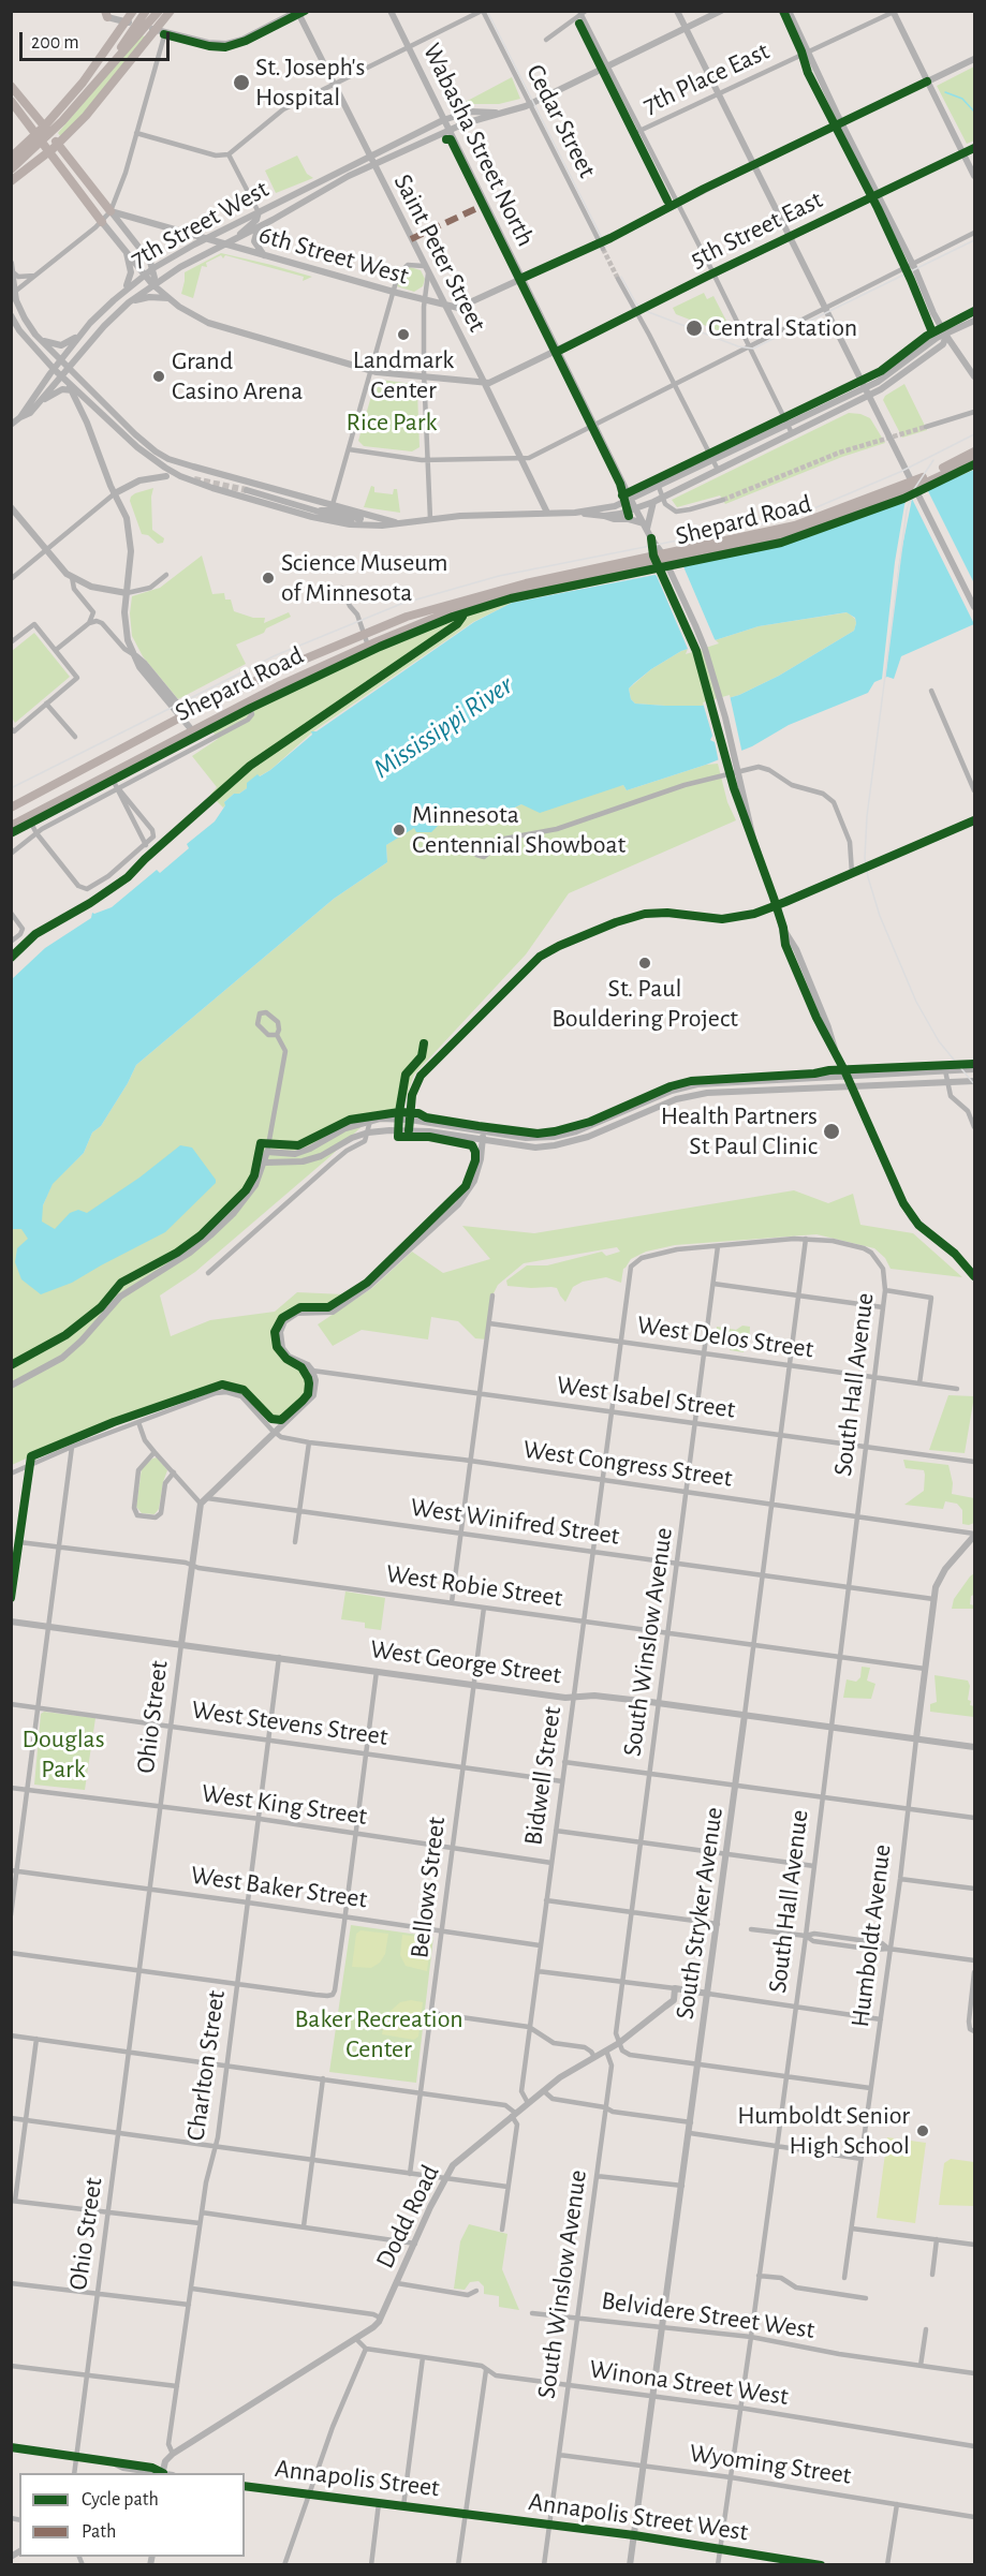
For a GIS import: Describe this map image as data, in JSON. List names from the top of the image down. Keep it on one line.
{"streets":{"highway":["Shepard Road"],"street":["7th Place East","Cedar Street","Wabasha Street North","7th Street West","5th Street East","Saint Peter Street","6th Street West","West Delos Street","South Hall Avenue","West Isabel Street","West Congress Street","West Winifred Street","West Robie Street","South Winslow Avenue","West George Street","Ohio Street","West Stevens Street","Bidwell Street","West King Street","West Baker Street","Bellows Street","South Stryker Avenue","Humboldt Avenue","Charlton Street","Dodd Road","Belvidere Street West","Winona Street West","Wyoming Street","Annapolis Street","Annapolis Street West"]},"crossings":[["Cedar Street","7th Street West"],["Cedar Street","6th Street West"],["Wabasha Street North","7th Street West"],["Wabasha Street North","5th Street East"],["Wabasha Street North","6th Street West"],["7th Street West","Saint Peter Street"],["7th Street West","6th Street West"],["5th Street East","Saint Peter Street"],["Saint Peter Street","6th Street West"],["West Delos Street","South Hall Avenue"],["West Delos Street","South Winslow Avenue"],["West Delos Street","Bidwell Street"],["West Delos Street","South Stryker Avenue"],["South Hall Avenue","West Isabel Street"],["South Hall Avenue","West Congress Street"],["South Hall Avenue","West Winifred Street"],["South Hall Avenue","West Robie Street"],["South Hall Avenue","West George Street"],["South Hall Avenue","South Stryker Avenue"],["South Hall Avenue","Belvidere Street West"],["South Hall Avenue","Winona Street West"],["South Hall Avenue","Wyoming Street"],["South Hall Avenue","Annapolis Street West"],["West Isabel Street","South Winslow Avenue"],["West Isabel Street","Bidwell Street"],["West Isabel Street","South Stryker Avenue"],["West Congress Street","South Winslow Avenue"],["West Congress Street","Bidwell Street"],["West Congress Street","South Stryker Avenue"],["West Congress Street","Humboldt Avenue"],["West Winifred Street","South Winslow Avenue"],["West Winifred Street","Ohio Street"],["West Winifred Street","Bidwell Street"],["West Winifred Street","South Stryker Avenue"],["West Winifred Street","Humboldt Avenue"],["West Robie Street","South Winslow Avenue"],["West Robie Street","Ohio Street"],["West Robie Street","Bidwell Street"],["West Robie Street","Bellows Street"],["West Robie Street","South Stryker Avenue"],["West Robie Street","Humboldt Avenue"],["South Winslow Avenue","West George Street"],["South Winslow Avenue","Bidwell Street"],["South Winslow Avenue","Dodd Road"],["South Winslow Avenue","Belvidere Street West"],["South Winslow Avenue","Winona Street West"],["South Winslow Avenue","Wyoming Street"],["South Winslow Avenue","Annapolis Street West"],["West George Street","Ohio Street"],["West George Street","Bidwell Street"],["West George Street","Bellows Street"],["West George Street","South Stryker Avenue"],["West George Street","Humboldt Avenue"],["West George Street","Charlton Street"],["Ohio Street","West Stevens Street"],["Ohio Street","West King Street"],["Ohio Street","West Baker Street"],["West Stevens Street","Bidwell Street"],["West Stevens Street","Bellows Street"],["West Stevens Street","Charlton Street"],["Bidwell Street","West King Street"],["Bidwell Street","West Baker Street"],["Bidwell Street","Dodd Road"],["West King Street","Bellows Street"],["West King Street","Charlton Street"],["West Baker Street","Bellows Street"],["West Baker Street","Charlton Street"],["South Stryker Avenue","Belvidere Street West"],["South Stryker Avenue","Winona Street West"],["South Stryker Avenue","Wyoming Street"],["South Stryker Avenue","Annapolis Street West"],["Charlton Street","Dodd Road"],["Annapolis Street","Annapolis Street West"]],"water":["Mississippi River"],"parks":["Rice Park","Douglas Park","Baker Recreation Center"],"places":["St. Joseph's Hospital","Central Station","Landmark Center","Grand Casino Arena","Science Museum of Minnesota","Minnesota Centennial Showboat","St. Paul Bouldering Project","Health Partners St Paul Clinic","Humboldt Senior High School"],"legend":["Cycle path","Path"],"scale_bar":"200 m"}
